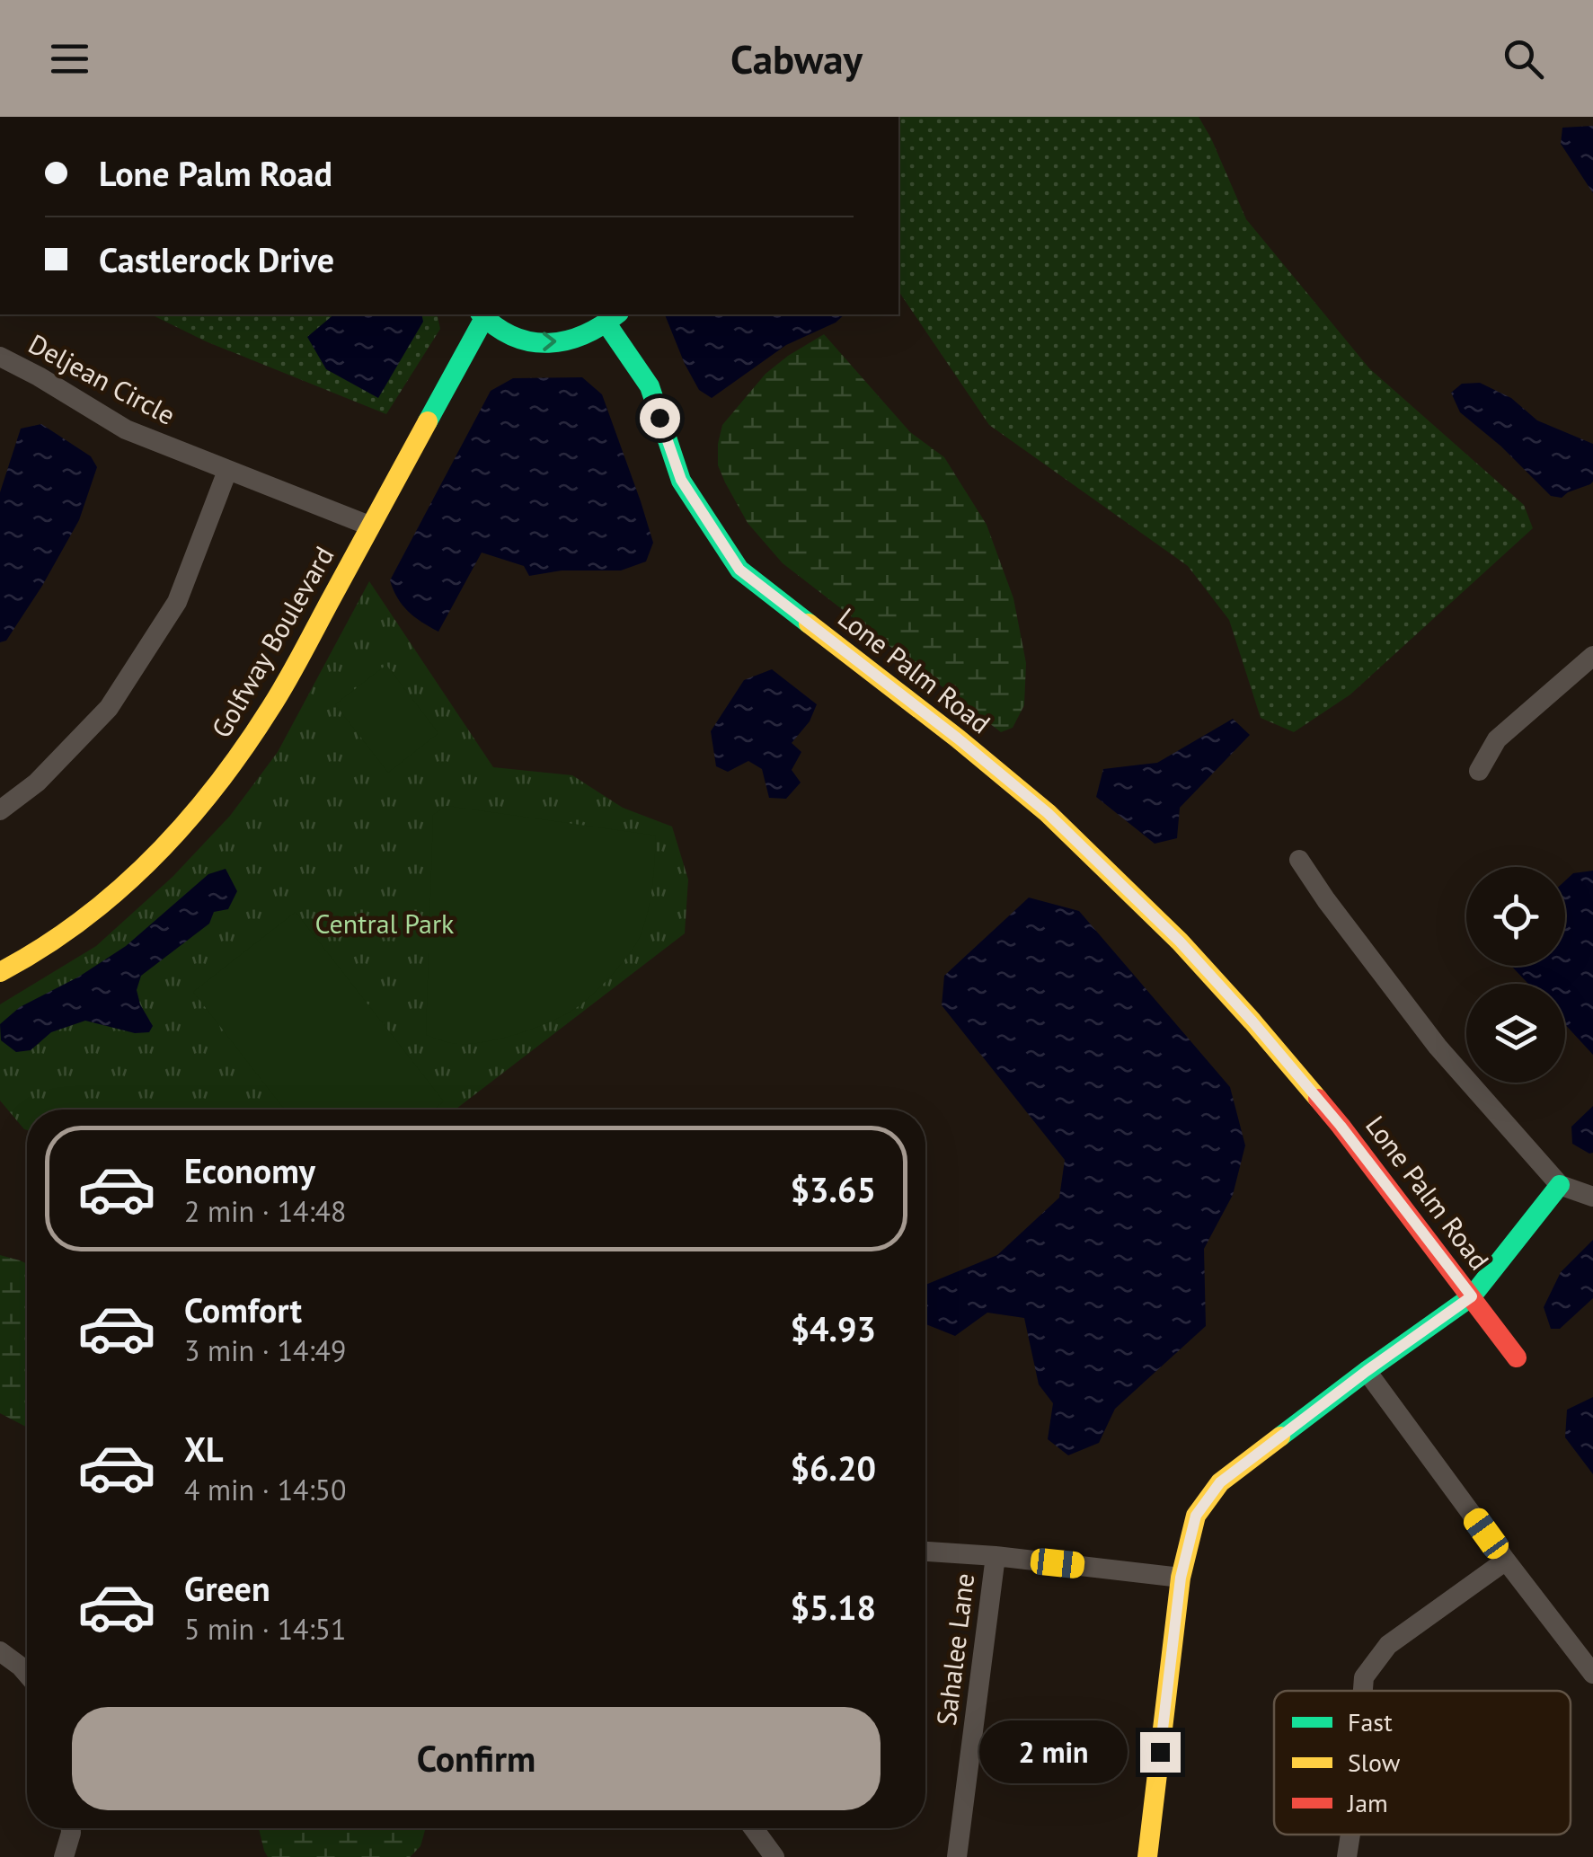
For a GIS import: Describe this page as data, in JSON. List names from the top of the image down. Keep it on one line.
{"streets":{"street":["Deljean Circle","Golfway Boulevard","Lone Palm Road","Sahalee Lane"]},"crossings":[["Deljean Circle","Golfway Boulevard"]],"parks":["Central Park"],"legend":["Fast","Slow","Jam"],"page":{"header":"Cabway","banner":["Lone Palm Road","Castlerock Drive"],"list":[{"name":"Economy","note":"2 min · 14:48","value":"$3.65"},{"name":"Comfort","note":"3 min · 14:49","value":"$4.93"},{"name":"XL","note":"4 min · 14:50","value":"$6.20"},{"name":"Green","note":"5 min · 14:51","value":"$5.18"}],"buttons":"Confirm","bubble":"2 min"}}
